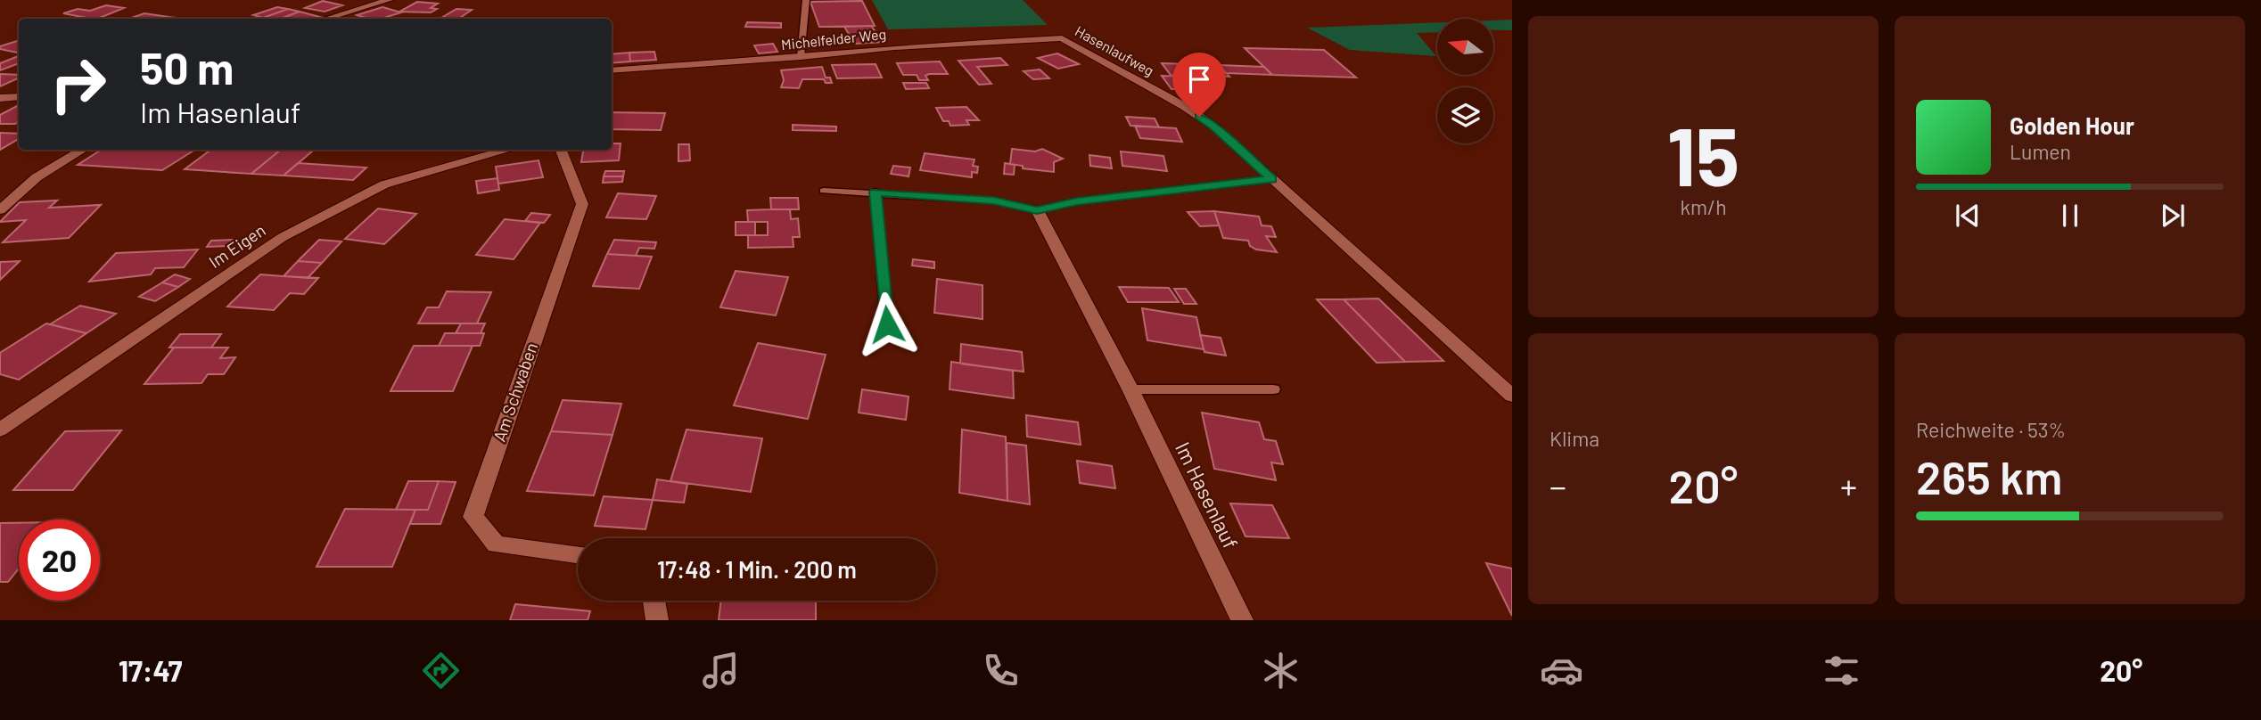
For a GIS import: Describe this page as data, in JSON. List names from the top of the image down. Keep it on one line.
{"streets":{"street":["Michelfelder Weg","Hasenlaufweg","Im Eigen","Am Schwaben","Im Hasenlauf"]},"crossings":[["Michelfelder Weg","Hasenlaufweg"]],"north":"left","page":{"tile":[["15","km/h"],"Klima",["Reichweite · 53%","265 km"]],"turn":["50 m","Im Hasenlauf"],"song":["Golden Hour","Lumen"],"heat":["−","20°","+"],"limit":"20","trip":"17:48 · 1 Min. · 200 m","tabs":["17:47","20°"]}}
